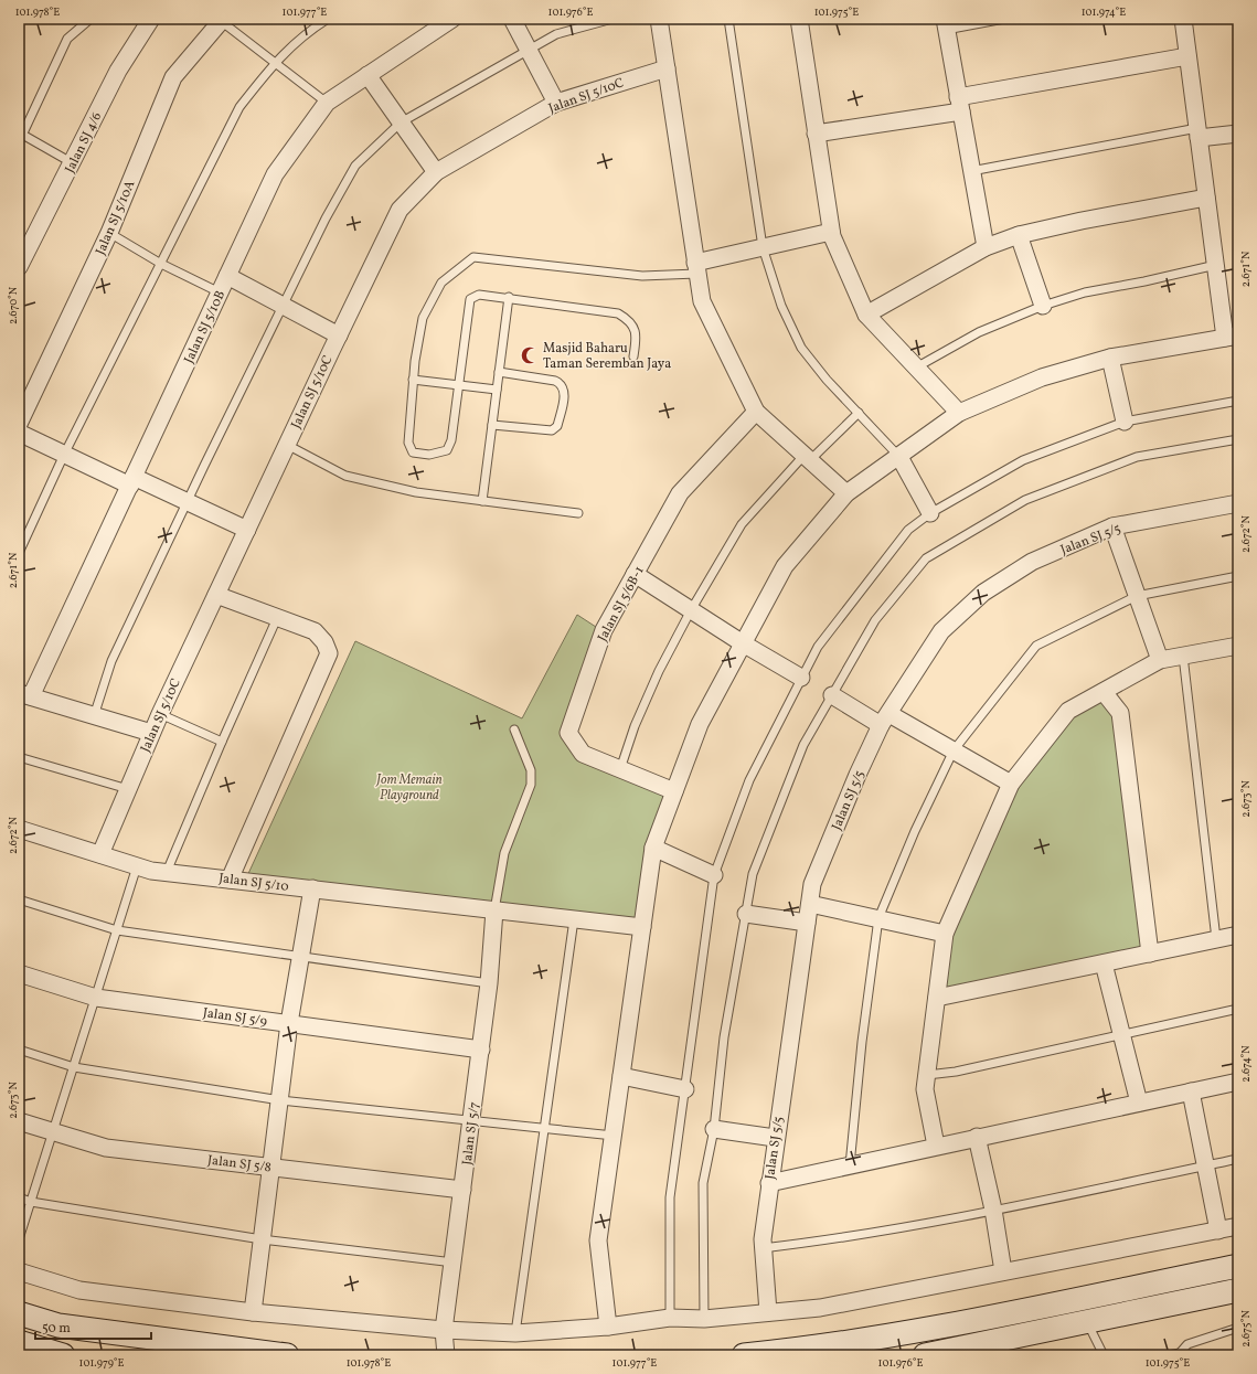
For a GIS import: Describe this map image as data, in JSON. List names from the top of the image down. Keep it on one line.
{"streets":{"street":["Jalan SJ 5/10C","Jalan SJ 4/6","Jalan SJ 5/10A","Jalan SJ 5/10B","Jalan SJ 5/5","Jalan SJ 5/6B-1","Jalan SJ 5/10","Jalan SJ 5/9","Jalan SJ 5/7","Jalan SJ 5/8"]},"crossings":[["Jalan SJ 5/10C","Jalan SJ 5/10"],["Jalan SJ 5/10","Jalan SJ 5/7"],["Jalan SJ 5/9","Jalan SJ 5/7"],["Jalan SJ 5/7","Jalan SJ 5/8"]],"parks":["Jom Memain Playground"],"places":{"mosque":["Masjid Baharu Taman Seremban Jaya"]},"scale_bar":"50 m","coordinates":["101.978°E","101.977°E","101.976°E","101.975°E","101.974°E","2.671°N","2.670°N","2.672°N","2.673°N","2.674°N","2.675°N","101.979°E"]}
